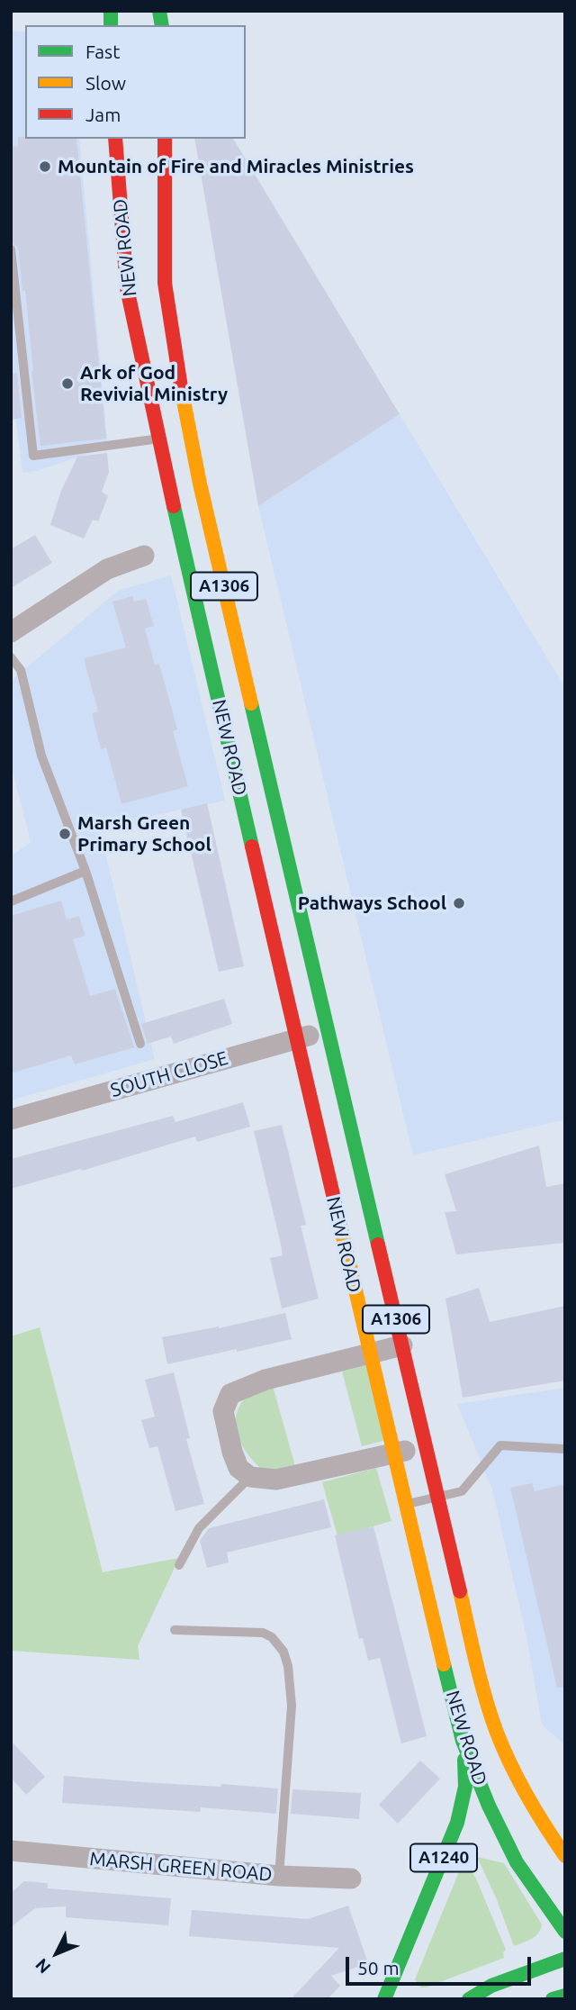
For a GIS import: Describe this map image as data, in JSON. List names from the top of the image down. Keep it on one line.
{"streets":{"main road":["NEW ROAD","A1306","A1240"],"street":["SOUTH CLOSE","MARSH GREEN ROAD"]},"crossings":[["NEW ROAD","SOUTH CLOSE"],["NEW ROAD","A1240"]],"places":["Mountain of Fire and Miracles Ministries","Ark of God Revivial Ministry","Marsh Green Primary School","Pathways School"],"legend":["Fast","Slow","Jam"],"scale_bar":"50 m","north":"bottom left"}
